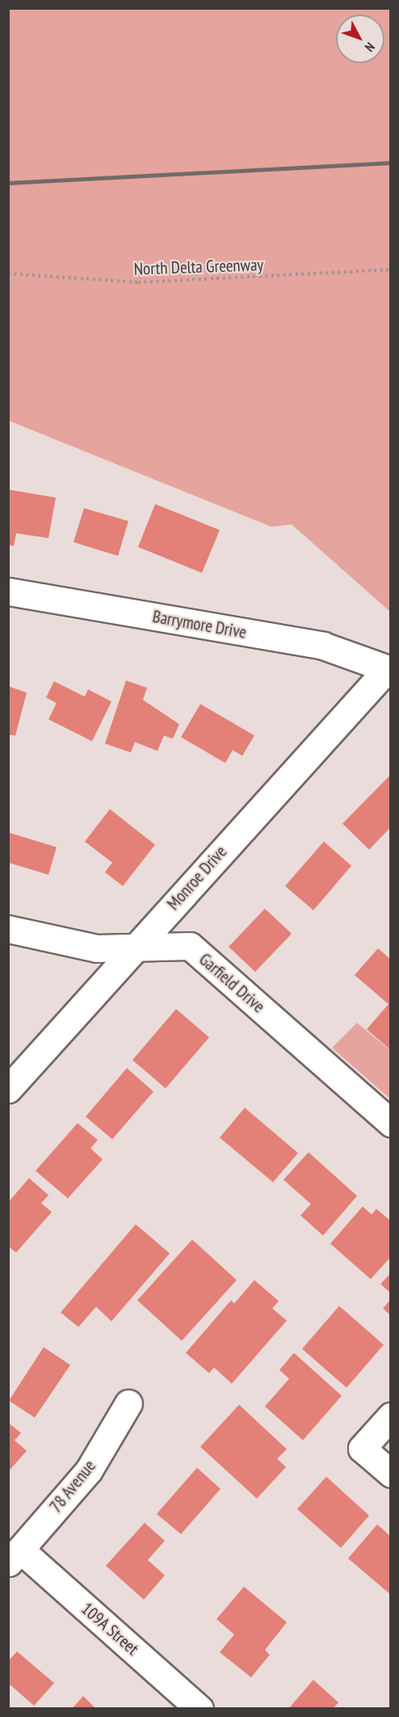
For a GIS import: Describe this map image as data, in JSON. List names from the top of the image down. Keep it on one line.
{"streets":{"street":["Barrymore Drive","Monroe Drive","Garfield Drive","78 Avenue","109A Street"],"path":["North Delta Greenway"]},"crossings":[["Barrymore Drive","Monroe Drive"],["Monroe Drive","Garfield Drive"],["78 Avenue","109A Street"]],"north":"bottom right"}
